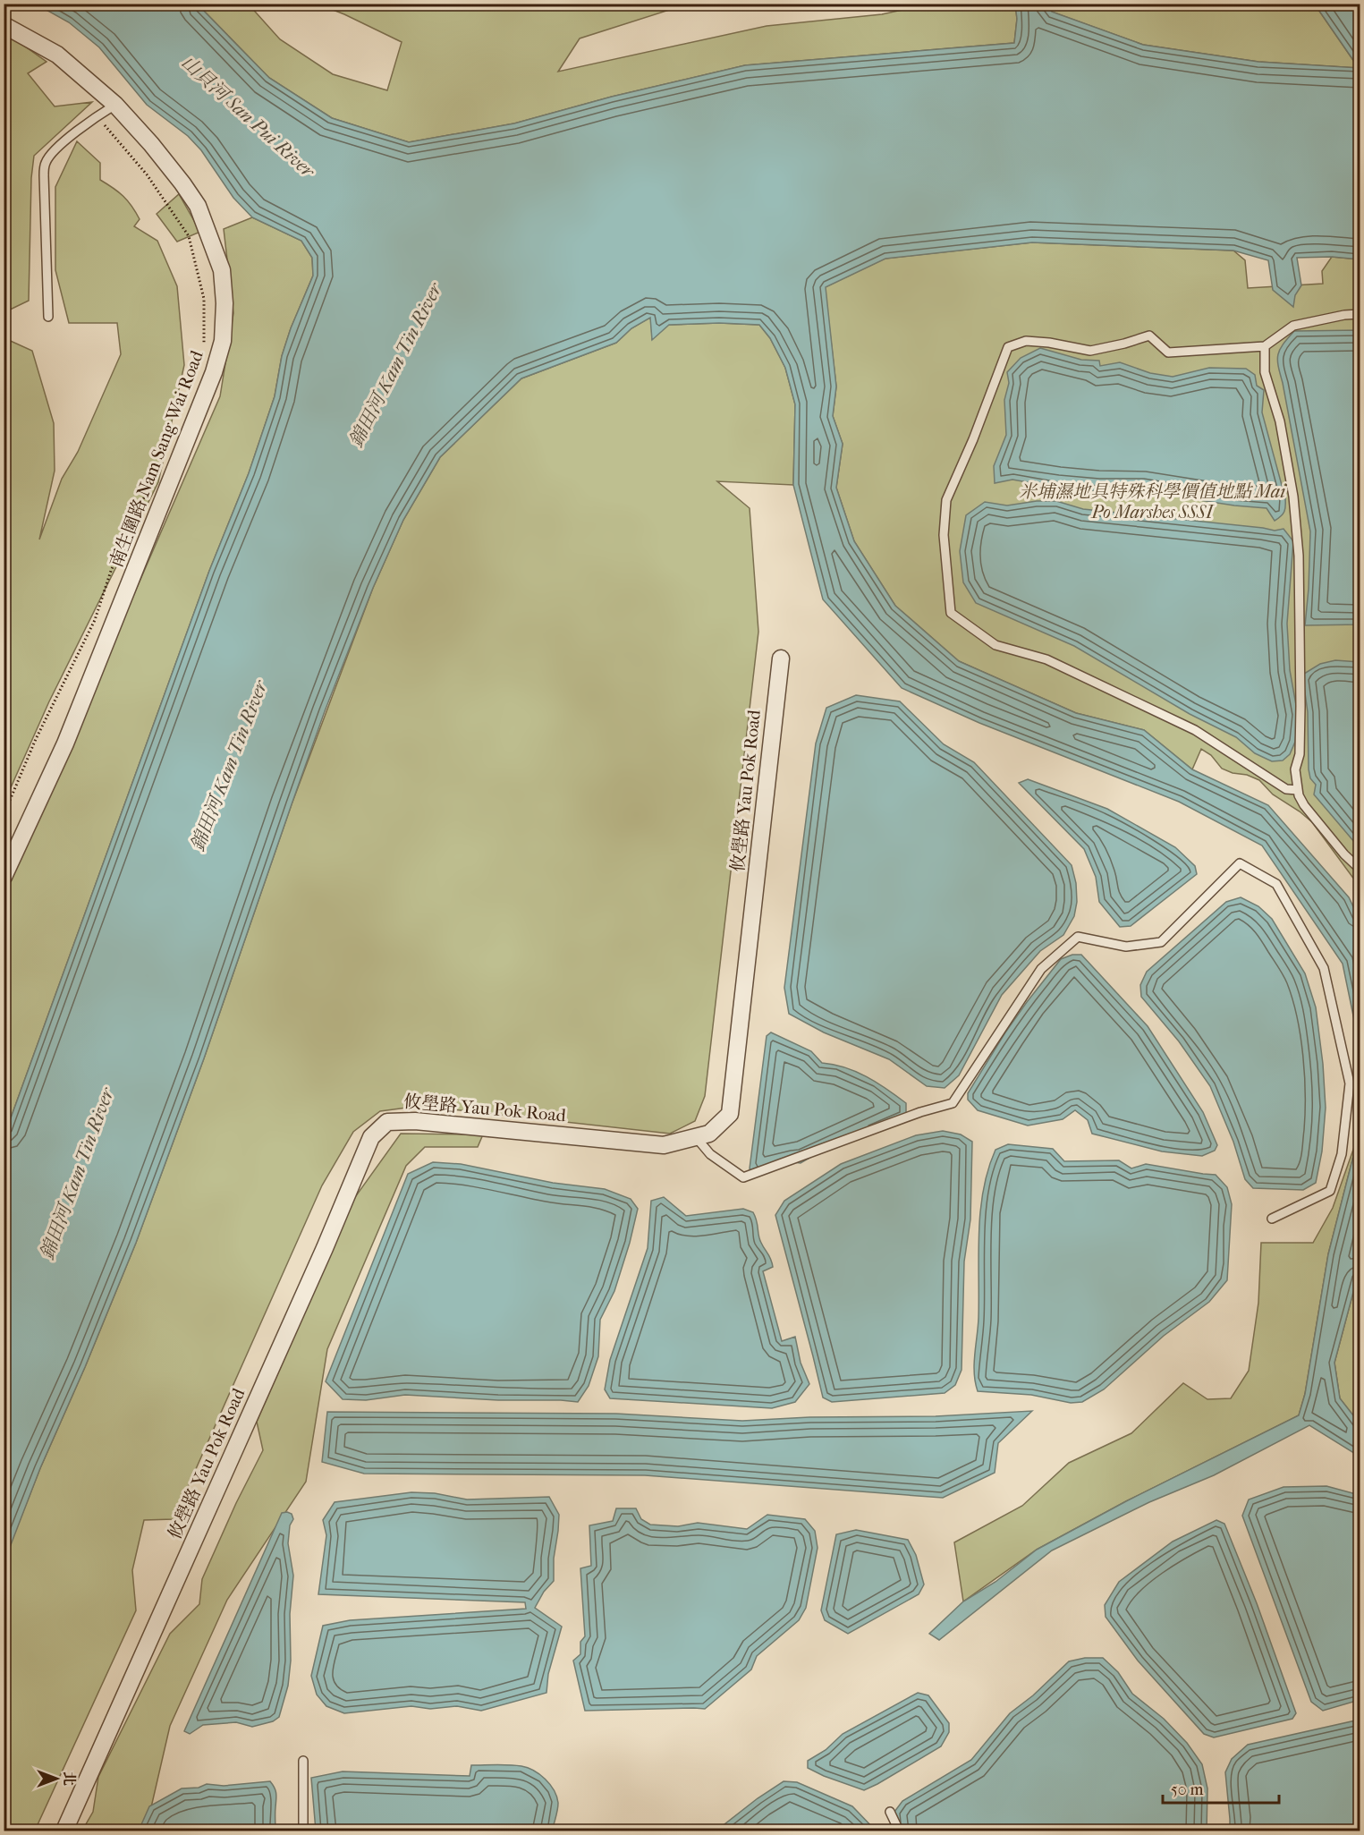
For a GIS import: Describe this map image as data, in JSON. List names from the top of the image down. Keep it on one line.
{"streets":{"street":["南生圍路 Nam Sang Wai Road","攸壆路 Yau Pok Road"]},"water":["山貝河 San Pui River","錦田河 Kam Tin River"],"parks":["米埔濕地具特殊科學價值地點 Mai Po Marshes SSSI"],"scale_bar":"50 m","north":"right"}
